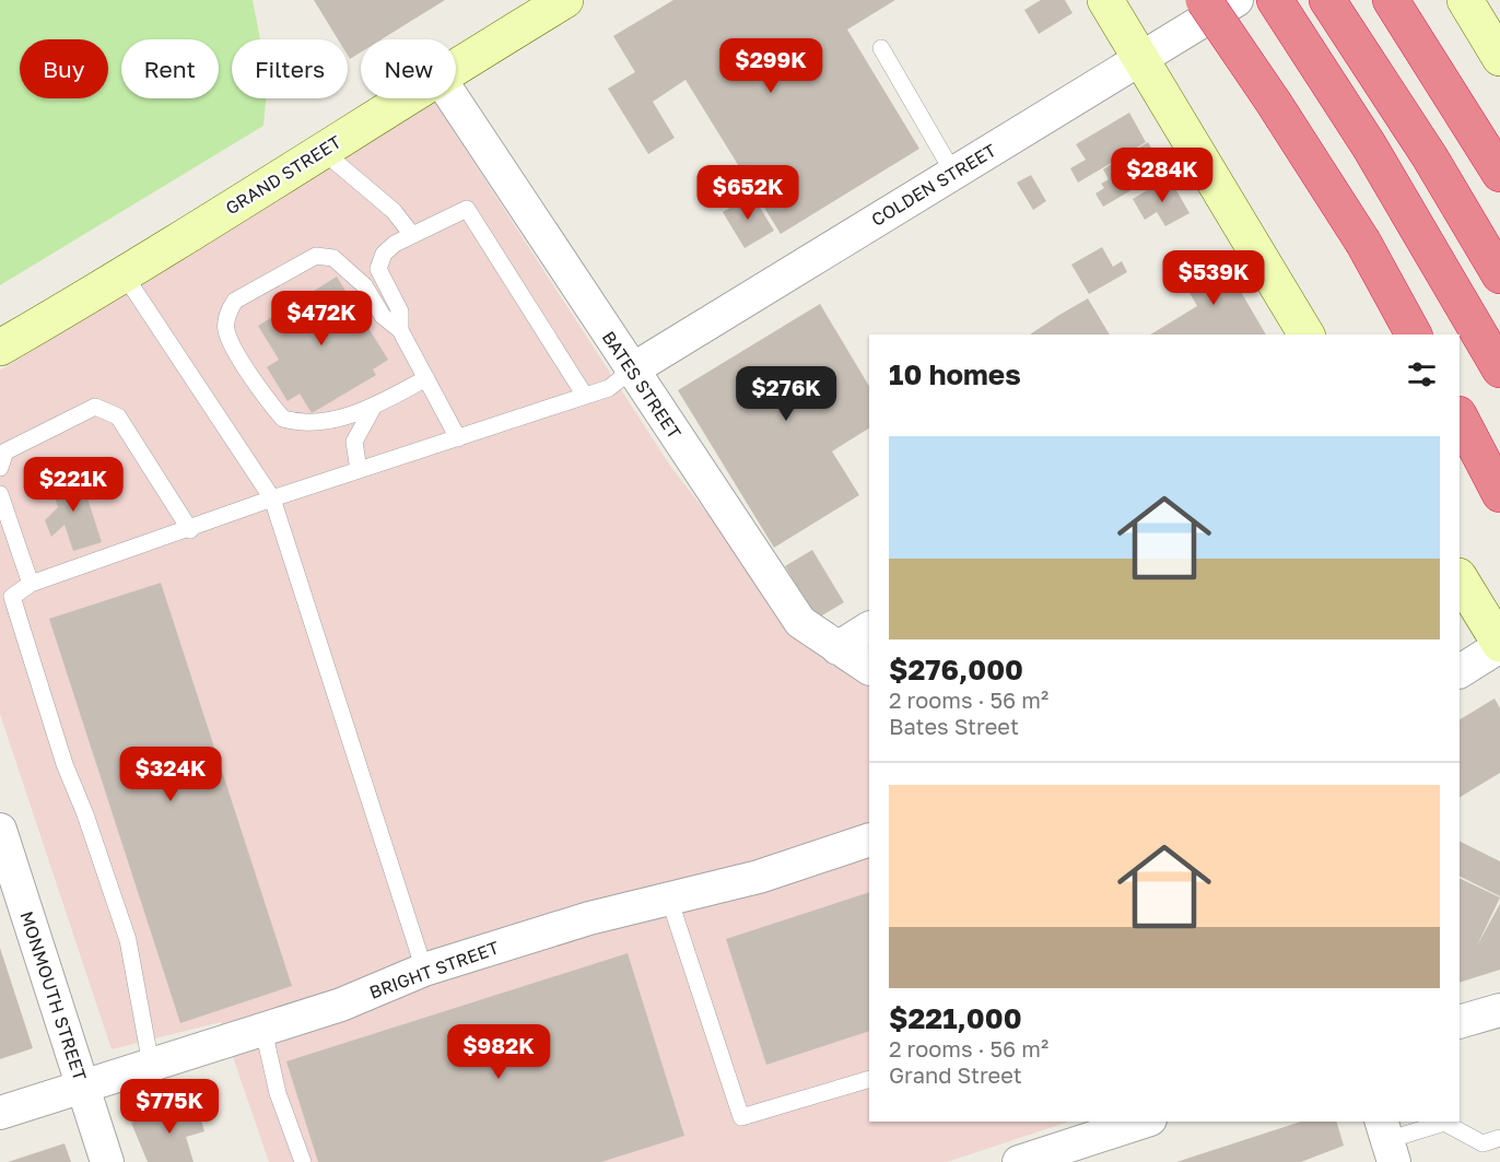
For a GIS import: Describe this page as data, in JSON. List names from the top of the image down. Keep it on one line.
{"streets":{"main road":["GRAND STREET"],"street":["COLDEN STREET","BATES STREET","BRIGHT STREET","MONMOUTH STREET"]},"crossings":[["COLDEN STREET","BATES STREET"],["BRIGHT STREET","MONMOUTH STREET"]],"page":{"price":["$299K","$284K","$652K","$539K","$472K","$276K","$221K","$324K","$982K","$775K"],"chip":["Buy","Rent","Filters","New"],"heading":"10 homes","list":[{"name":"$276,000","note":"2 rooms · 56 m² · Bates Street"},{"name":"$221,000","note":"2 rooms · 56 m² · Grand Street"}]}}
